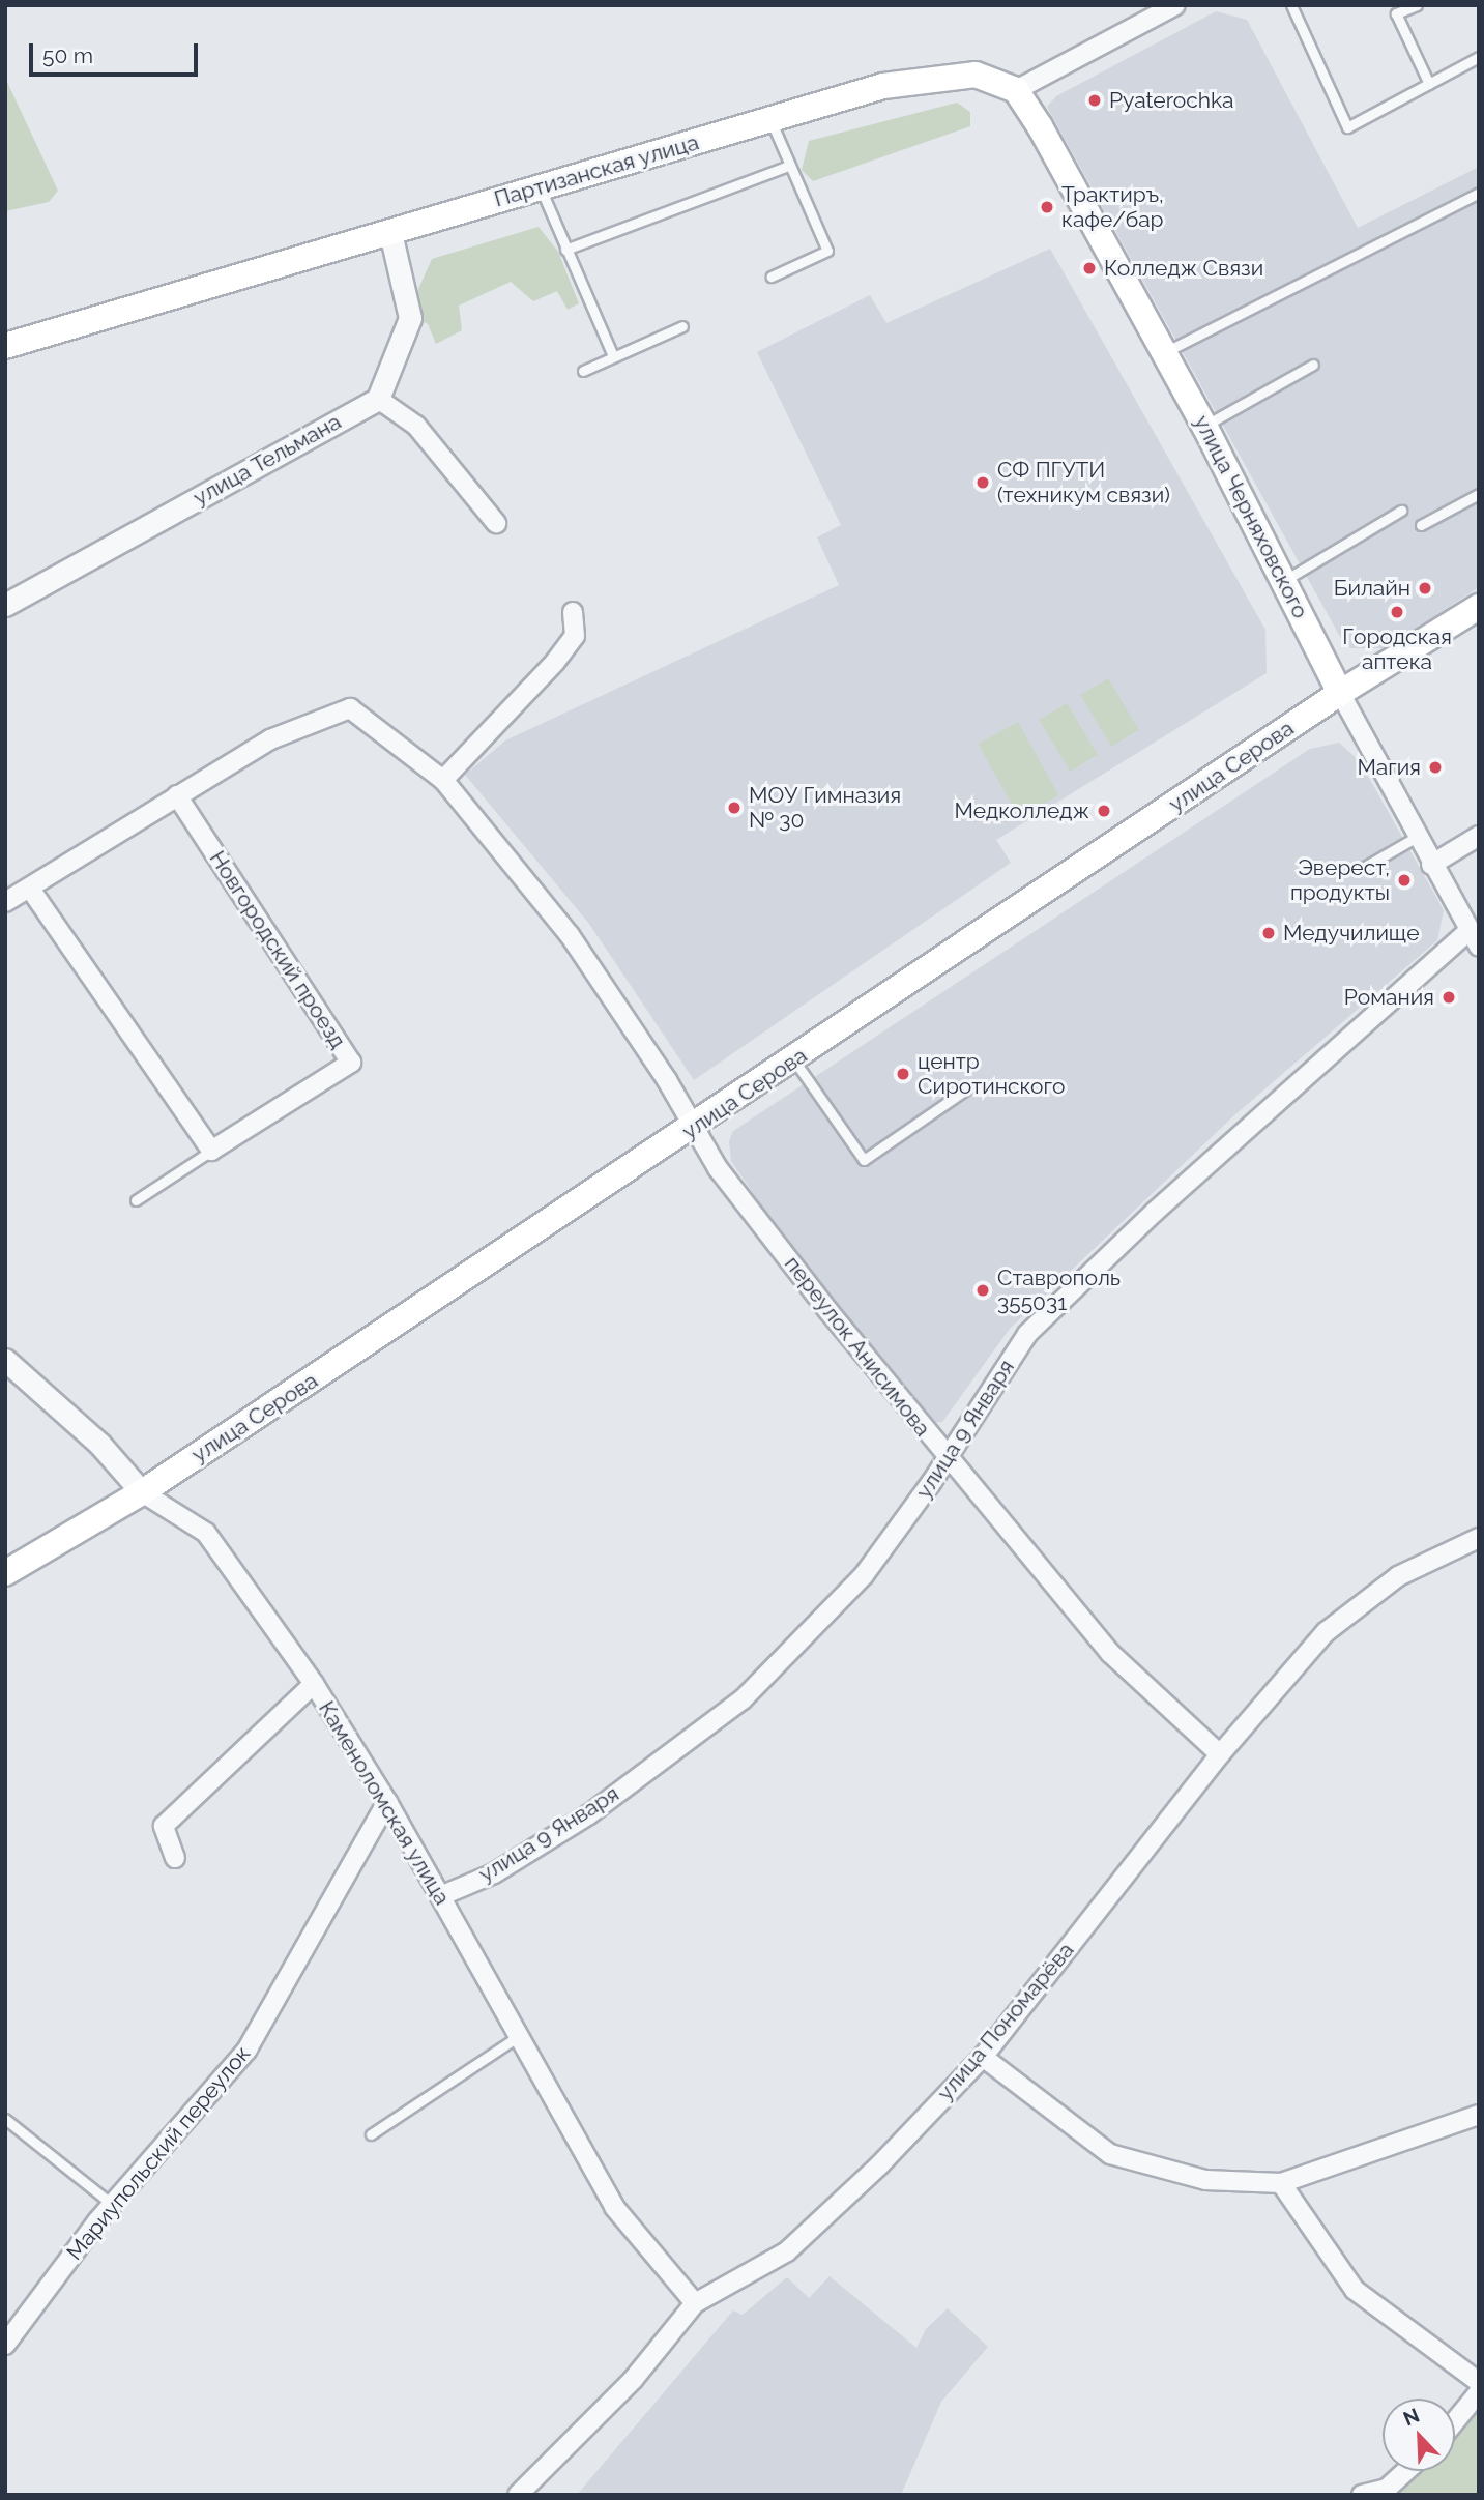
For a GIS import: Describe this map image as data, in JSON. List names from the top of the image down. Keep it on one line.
{"streets":{"main road":["Партизанская улица","улица Черняховского","улица Серова"],"street":["улица Тельмана","Новгородский проезд","переулок Анисимова","улица 9 Января","Каменоломская улица","улица Пономарёва","Мариупольский переулок"]},"crossings":[["Партизанская улица","улица Черняховского"],["улица Черняховского","улица Серова"],["улица Черняховского","улица 9 Января"],["улица Серова","переулок Анисимова"],["улица Серова","Каменоломская улица"],["Новгородский проезд","переулок Анисимова"],["переулок Анисимова","улица 9 Января"],["переулок Анисимова","улица Пономарёва"],["улица 9 Января","Каменоломская улица"],["Каменоломская улица","улица Пономарёва"],["Каменоломская улица","Мариупольский переулок"]],"places":["Pyaterochka","Трактиръ, кафе/бар","Колледж Связи","СФ ПГУТИ (техникум связи)","Билайн","Городская аптека","Магия","МОУ Гимназия № 30","Медколледж","Эверест, продукты","Медучилище","Романия","центр Сиротинского","Ставрополь 355031"],"scale_bar":"50 m","north":"top left"}
